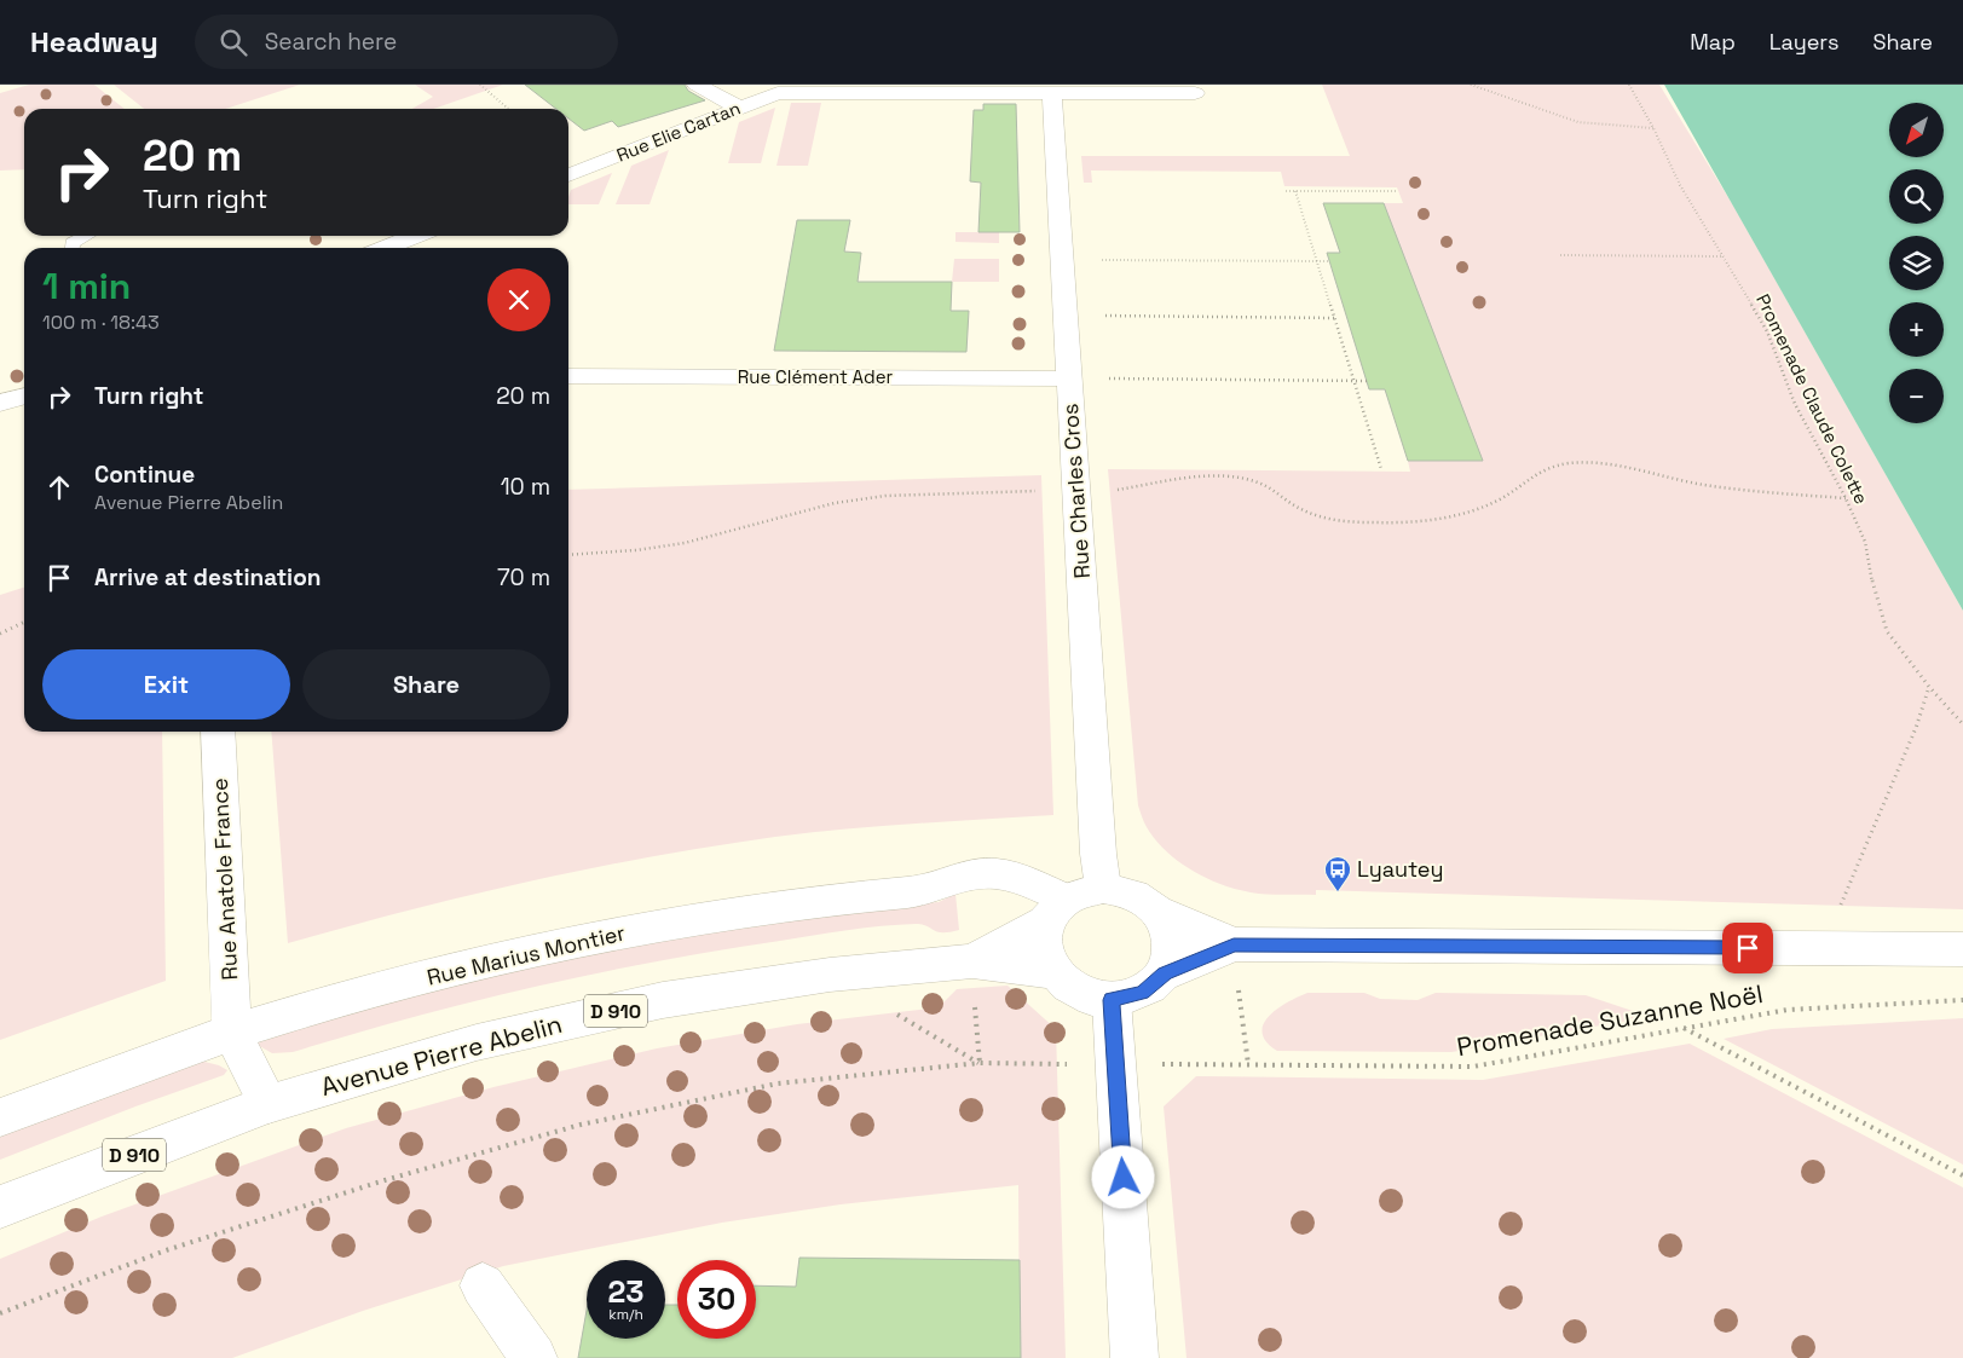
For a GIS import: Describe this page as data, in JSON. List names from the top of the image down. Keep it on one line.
{"streets":{"street":["Rue Elie Cartan","Rue Clément Ader","Rue Charles Cros","Rue Anatole France","Rue Marius Montier","D 910","Avenue Pierre Abelin"],"path":["Promenade Claude Colette","Promenade Suzanne Noël"]},"crossings":[["Rue Elie Cartan","Rue Charles Cros"],["Rue Clément Ader","Rue Charles Cros"],["Rue Charles Cros","Rue Marius Montier"],["Rue Charles Cros","Avenue Pierre Abelin"],["Rue Anatole France","Rue Marius Montier"],["Rue Marius Montier","Avenue Pierre Abelin"]],"places":{"bus stop":["Lyautey"]},"north":"bottom left","page":{"header":"Headway","search":"Search here","nav":["Map","Layers","Share"],"map_buttons":["+","−"],"turn":["20 m","Turn right"],"heading":["1 min","100 m · 18:43"],"list":[{"name":"Turn right","value":"20 m"},{"name":"Continue","note":"Avenue Pierre Abelin","value":"10 m"},{"name":"Arrive at destination","value":"70 m"}],"buttons":["Exit","Share"],"speed":"23 km/h","limit":"30"}}
